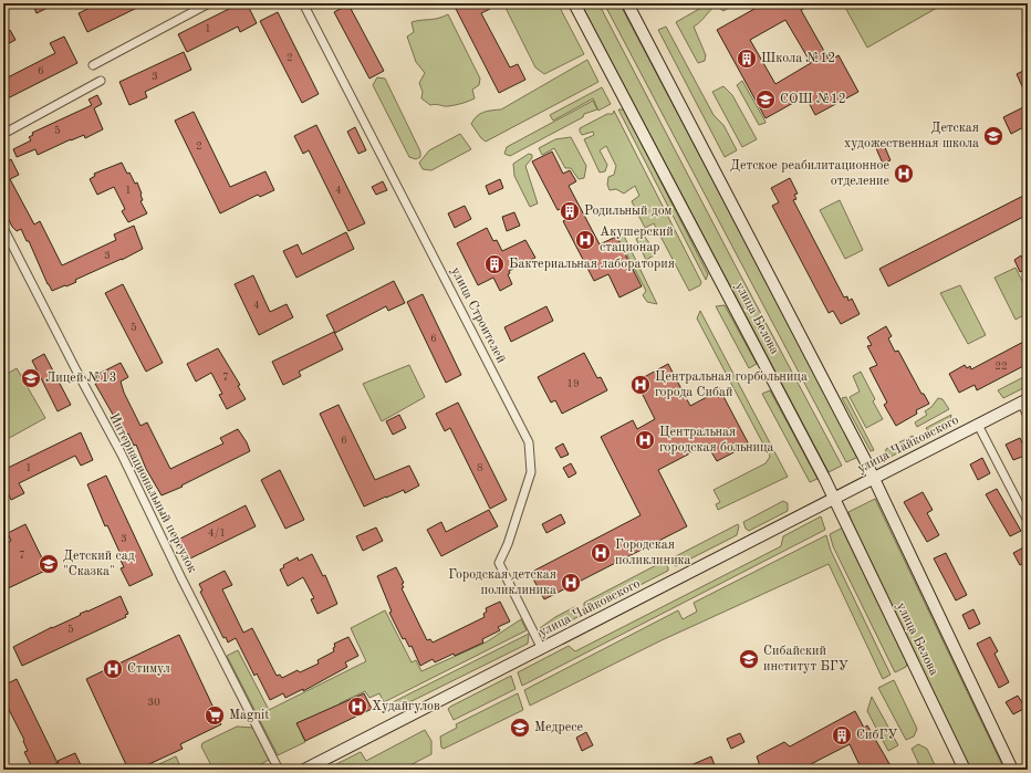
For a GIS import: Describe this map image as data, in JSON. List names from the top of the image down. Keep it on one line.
{"streets":{"main road":["улица Белова","улица Чайковского"],"street":["улица Строителей","Интернациональный переулок"]},"crossings":[["улица Строителей","улица Чайковского"],["улица Белова","улица Чайковского"]],"places":{"building":["Школа №12","Родильный дом","Бактериальная лаборатория","СибГУ"],"school or university":["СОШ №12","Детская художественная школа","Лицей №13","Детский сад \"Сказка\"","Сибайский институт БГУ","Медресе"],"hospital":["Детское реабилитационное отделение","Акушерский стационар","Центральная горбольница города Сибай","Центральная городская больница","Городская поликлиника","Городская детская поликлиника","Стимул","Худайгулов"],"supermarket":["Magnit"]},"house_numbers":["1","2","6","3","5","2","1","4","3","4","5","6","22","7","19","6","1","8","4/1","3","7","5","30"]}
